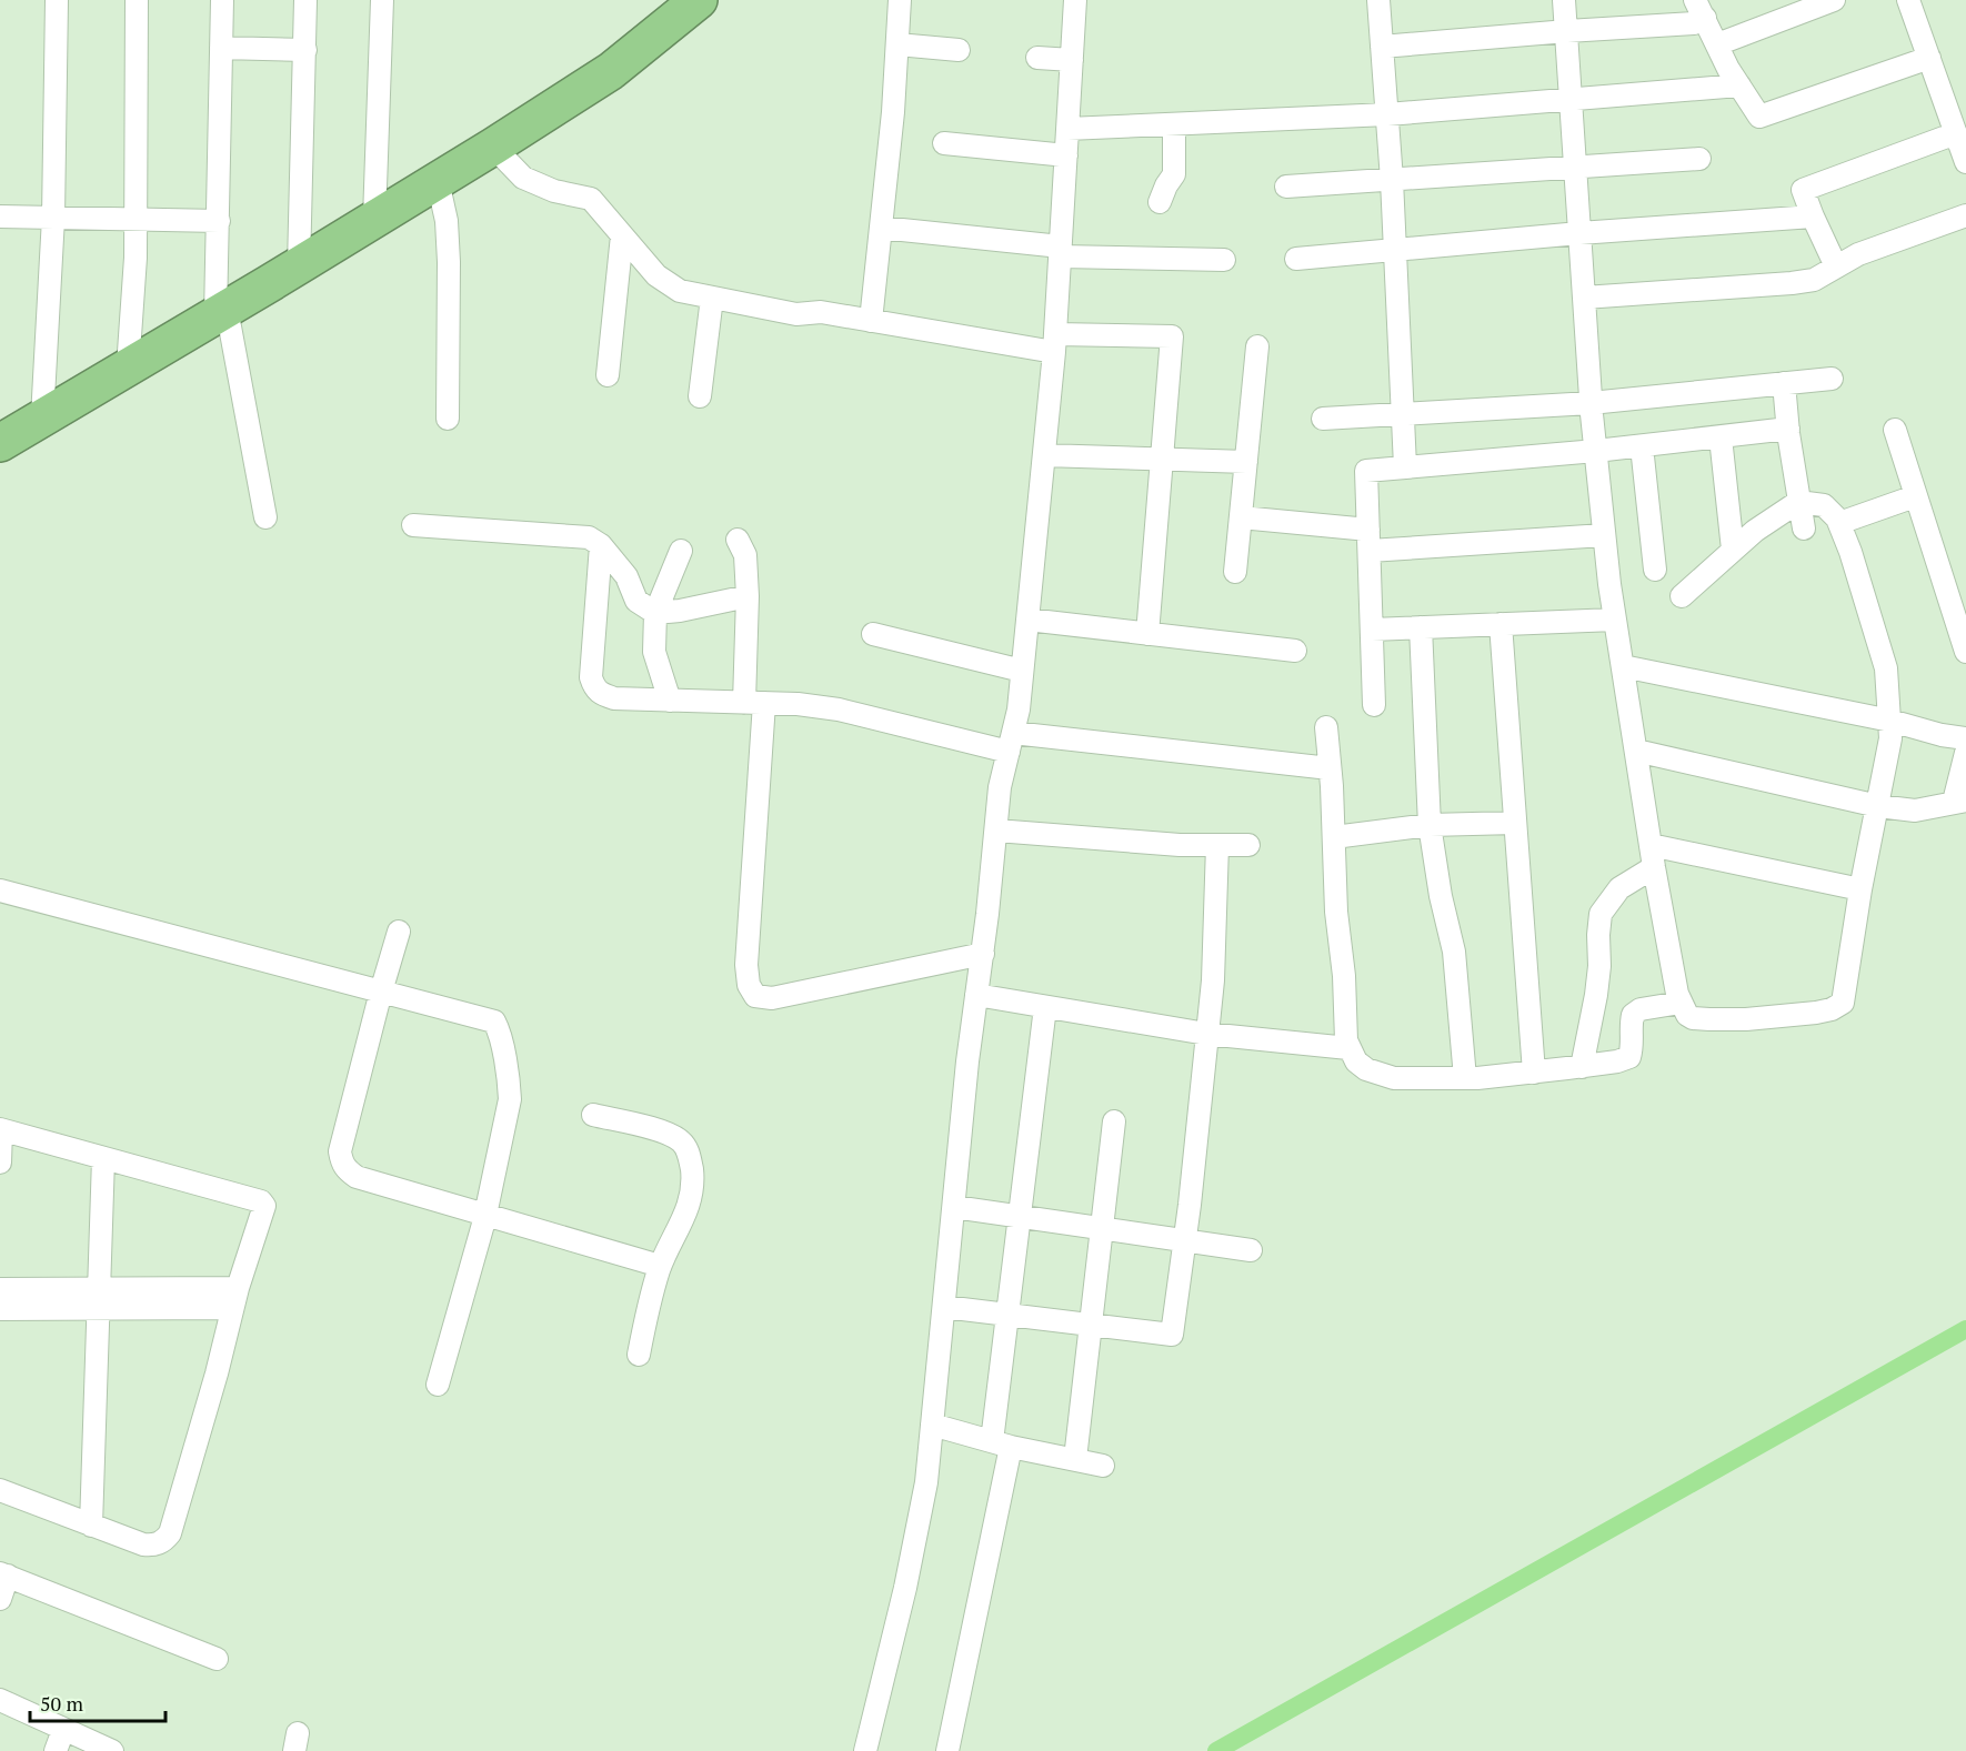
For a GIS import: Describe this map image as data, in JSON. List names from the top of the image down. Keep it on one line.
{"scale_bar":"50 m"}
